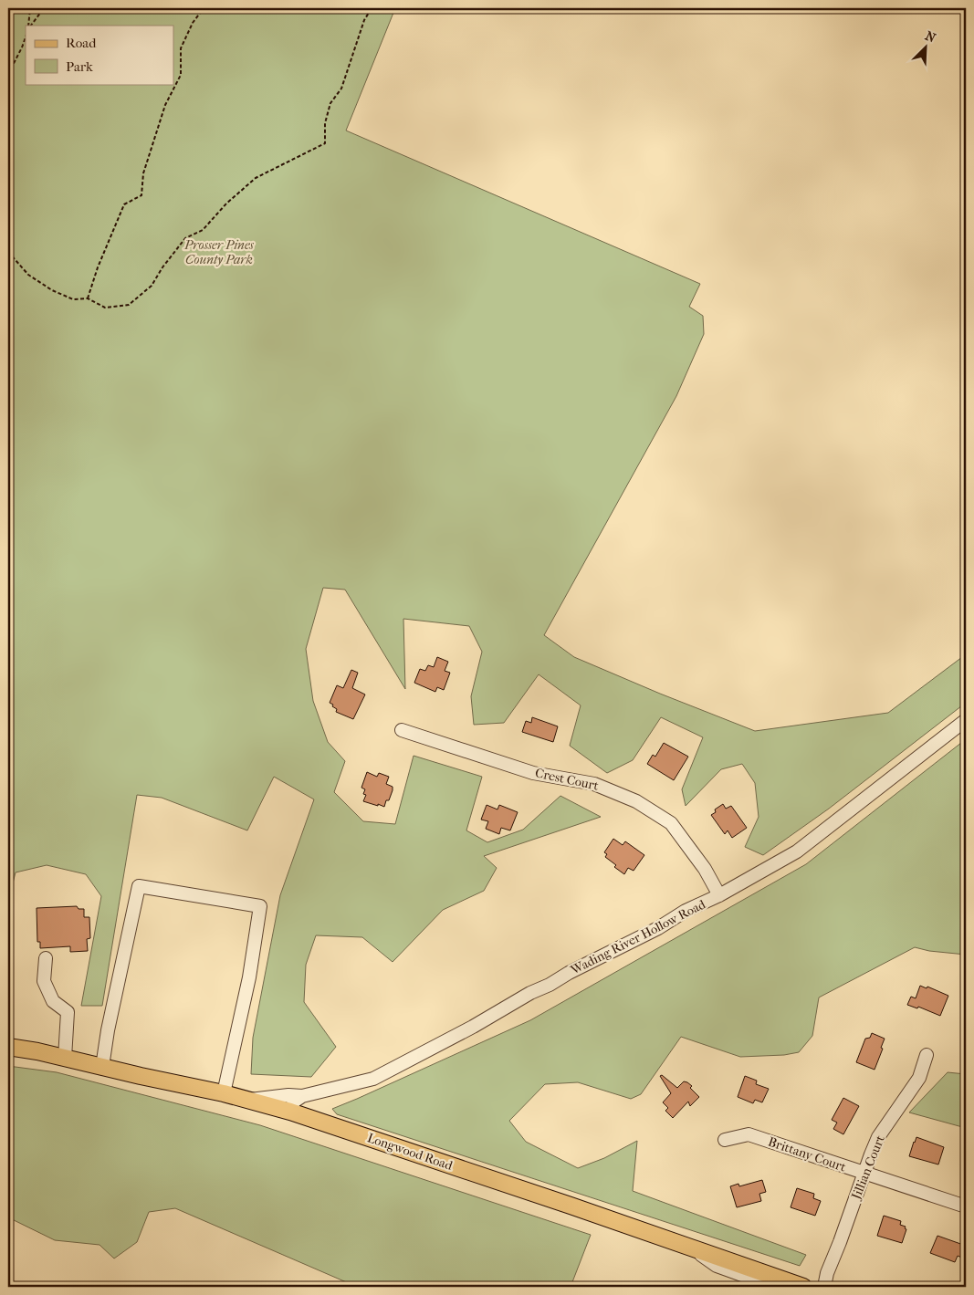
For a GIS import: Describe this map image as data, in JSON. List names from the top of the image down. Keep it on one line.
{"streets":{"main road":["Longwood Road"],"street":["Crest Court","Wading River Hollow Road","Brittany Court","Jillian Court"]},"crossings":[["Crest Court","Wading River Hollow Road"],["Wading River Hollow Road","Longwood Road"],["Brittany Court","Jillian Court"]],"parks":["Prosser Pines County Park"],"legend":["Road","Park"],"north":"top right"}
